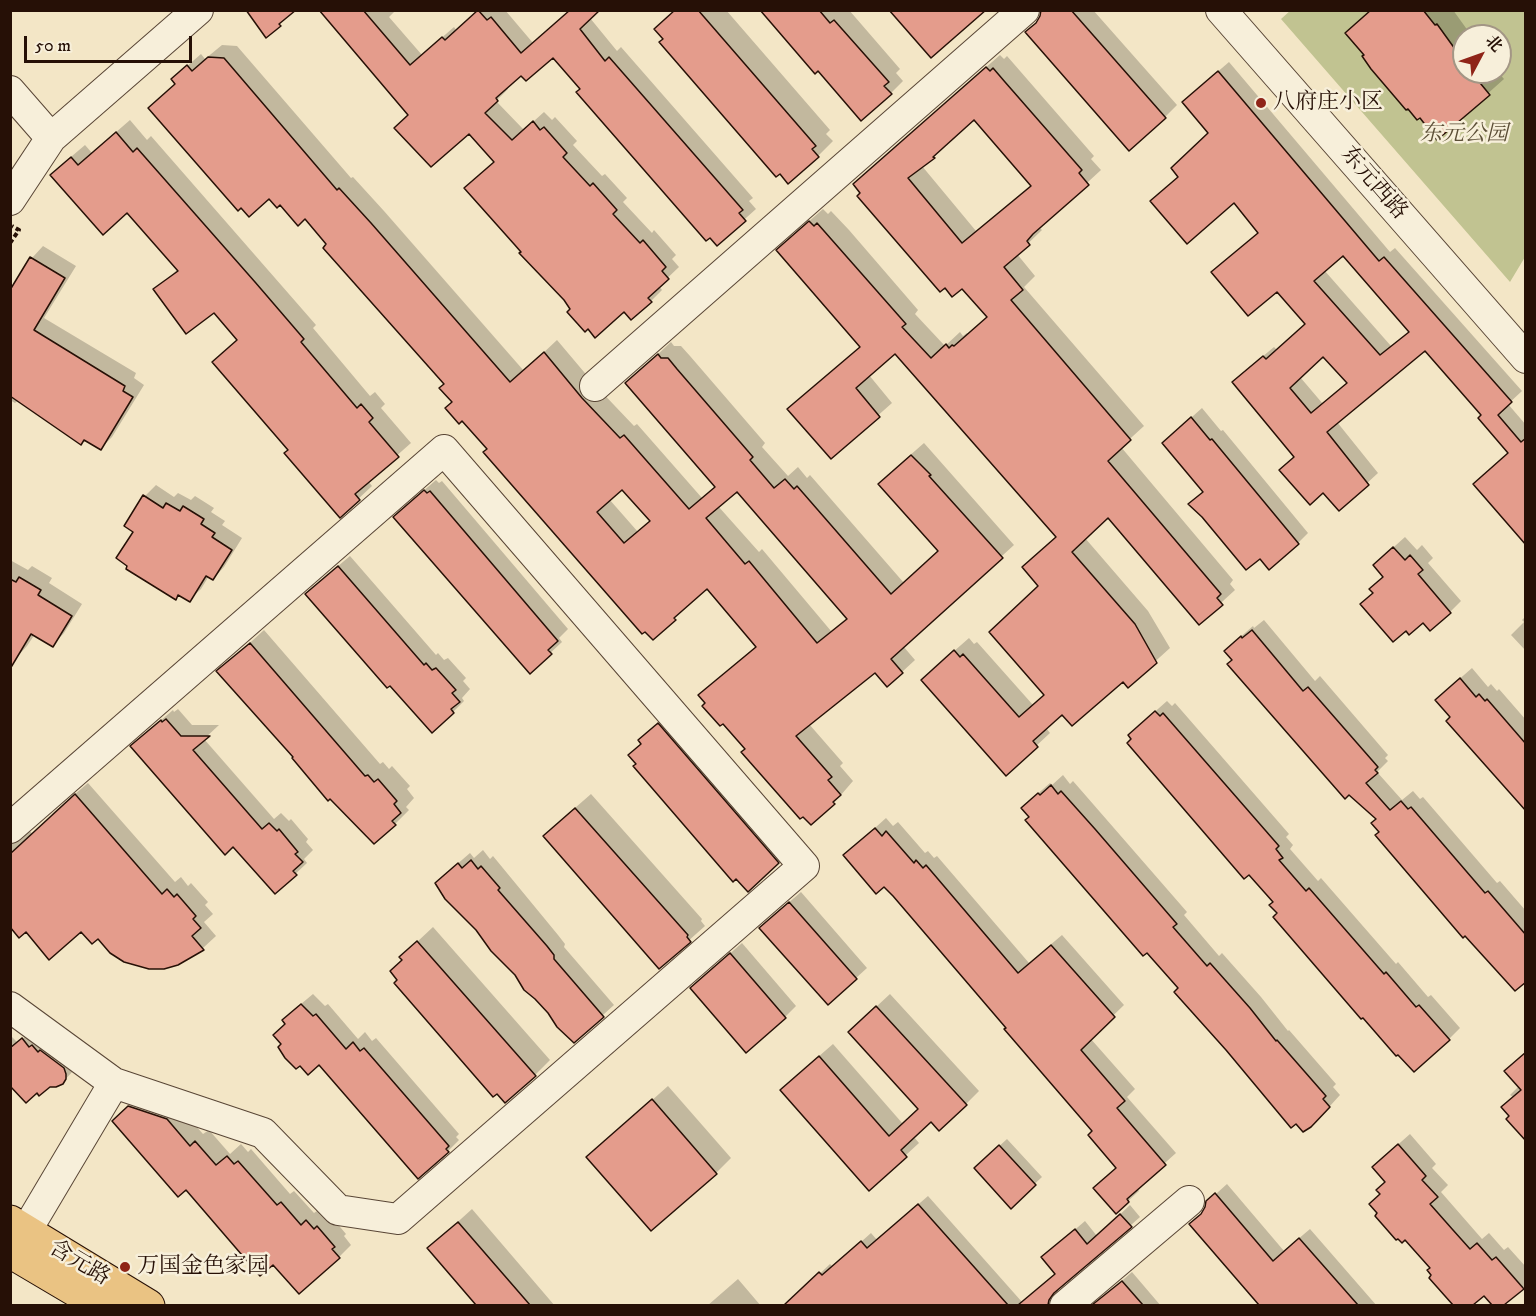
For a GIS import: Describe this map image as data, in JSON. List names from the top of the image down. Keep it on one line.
{"streets":{"main road":["含元路"],"street":["东元西路"]},"parks":["东元公园"],"places":["八府庄小区","万国金色家园"],"scale_bar":"50 m","north":"top right"}
